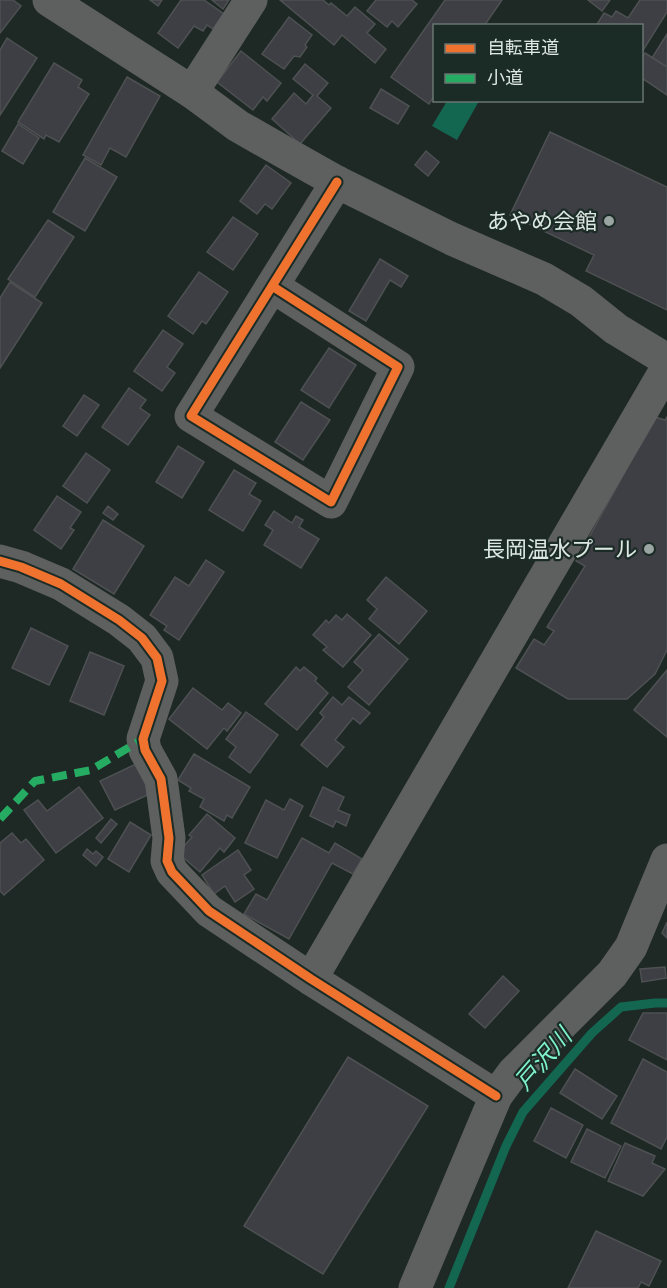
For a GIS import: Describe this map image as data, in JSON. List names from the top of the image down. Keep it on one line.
{"water":["戸沢川"],"places":["あやめ会館","長岡温水プール"],"legend":["自転車道","小道"]}
